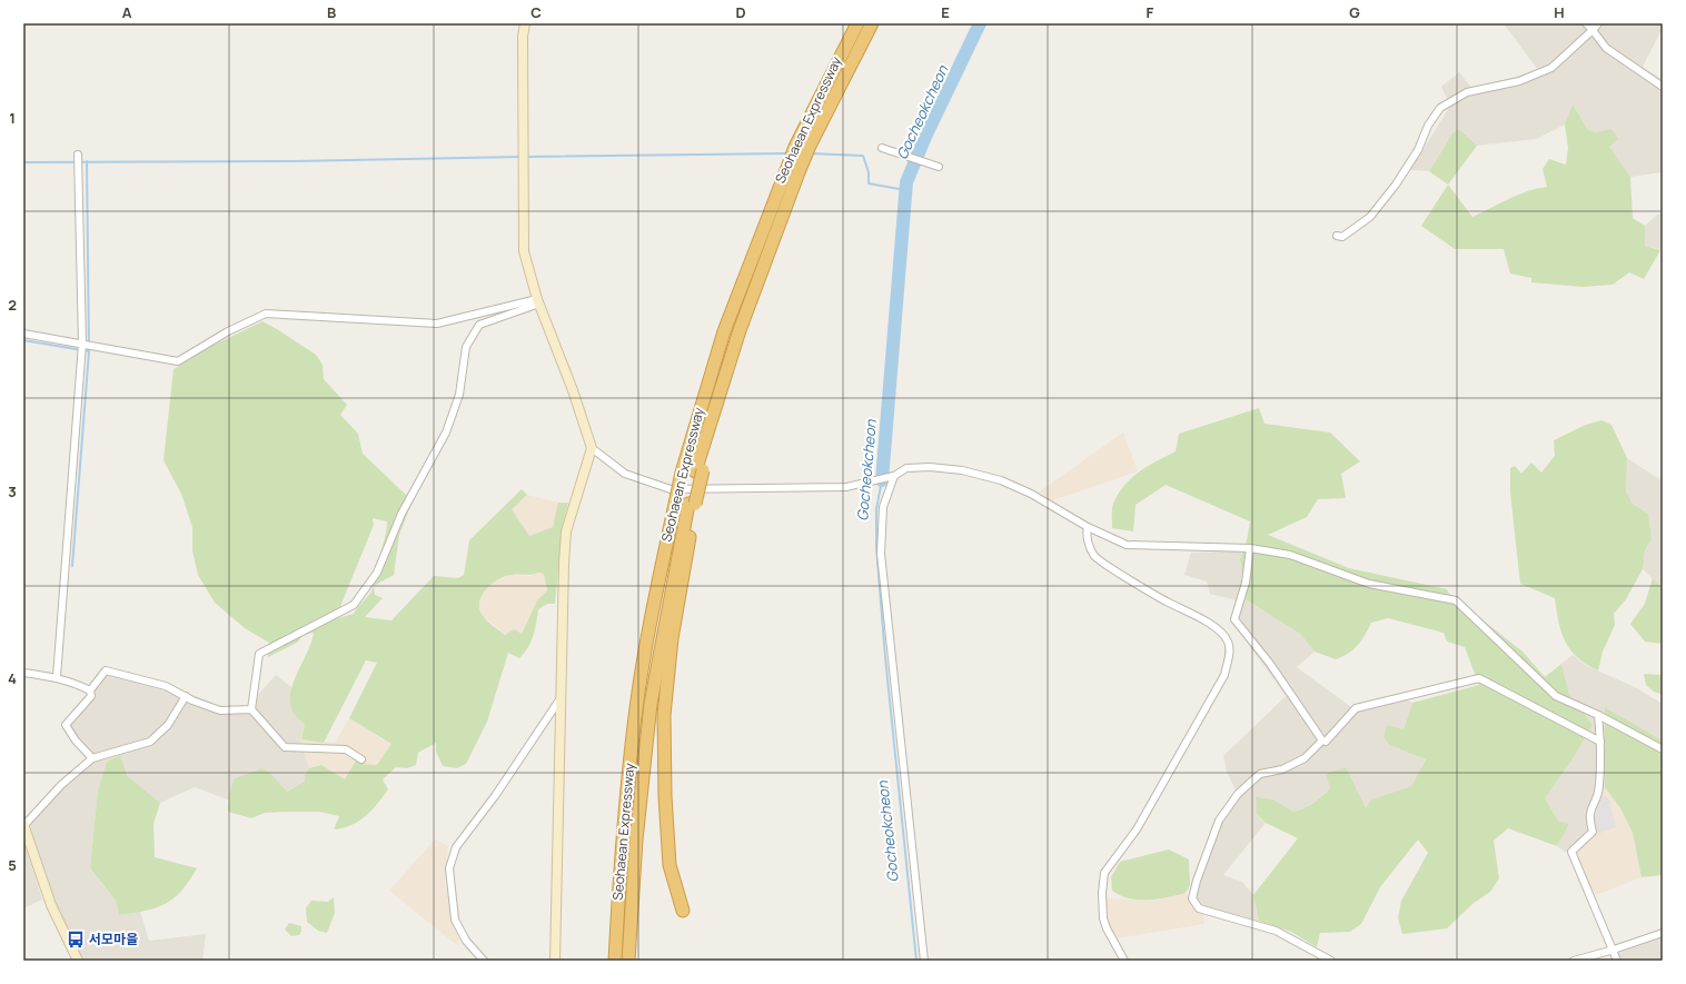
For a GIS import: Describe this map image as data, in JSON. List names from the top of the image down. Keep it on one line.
{"streets":{"highway":["Seohaean Expressway"]},"water":["Gocheokcheon"],"places":{"bus stop":["서모마을"]},"grid":{"columns":["A","B","C","D","E","F","G","H"],"rows":["1","2","3","4","5"]}}
